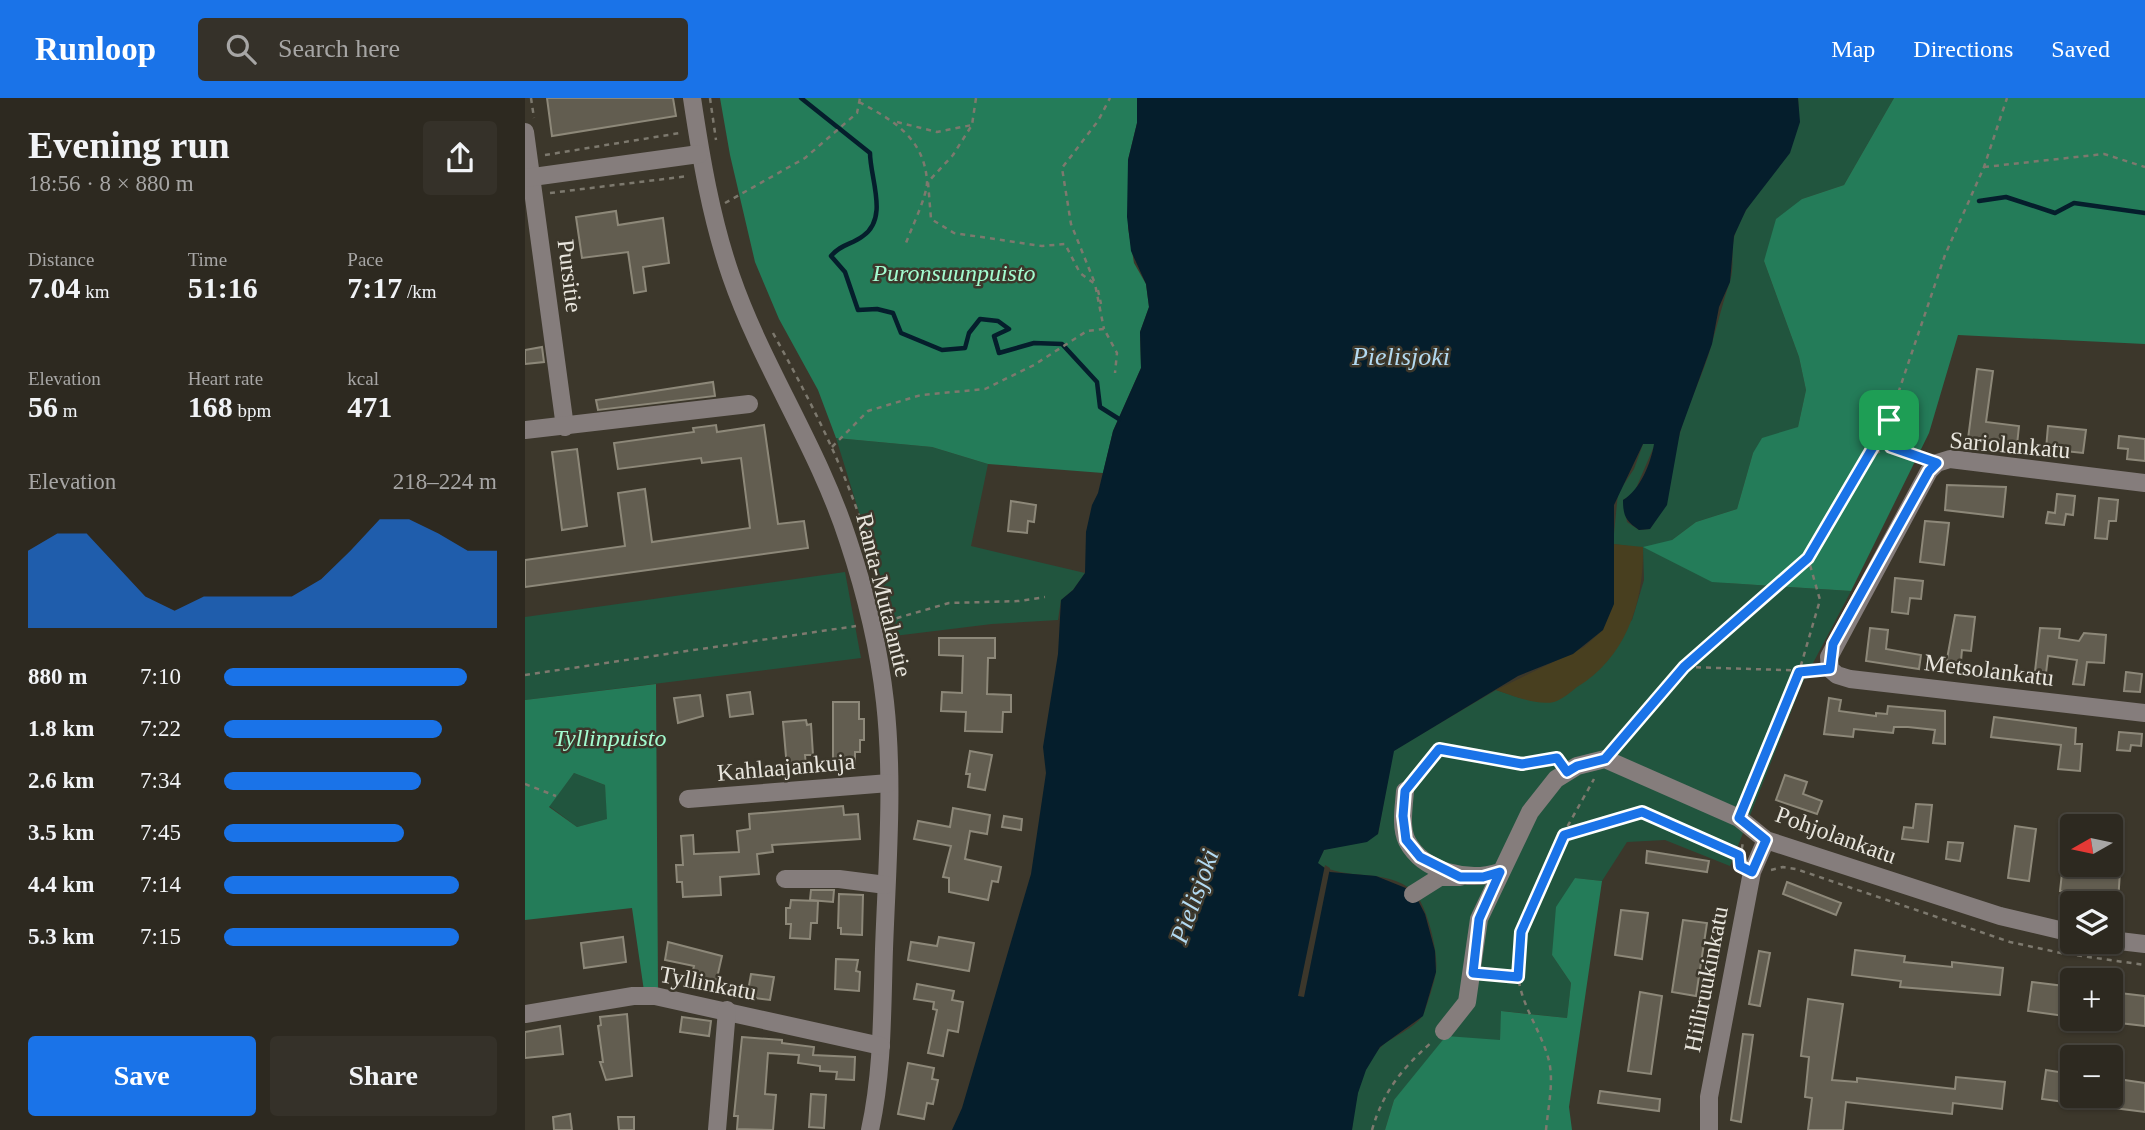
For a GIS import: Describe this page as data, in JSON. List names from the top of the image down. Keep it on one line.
{"streets":{"street":["Pursitie","Sariolankatu","Ranta-Mutalantie","Metsolankatu","Kahlaajankuja","Pohjolankatu","Hiiliruukinkatu","Tyllinkatu"]},"crossings":[["Sariolankatu","Metsolankatu"],["Ranta-Mutalantie","Kahlaajankuja"],["Ranta-Mutalantie","Tyllinkatu"],["Pohjolankatu","Hiiliruukinkatu"]],"water":["Pielisjoki"],"parks":["Puronsuunpuisto","Tyllinpuisto"],"north":"left","page":{"header":"Runloop","search":"Search here","nav":["Map","Directions","Saved"],"heading":["Evening run","18:56 · 8 × 880 m"],"stats":[["Distance","7.04 km"],["Time","51:16"],["Pace","7:17 /km"],["Elevation","56 m"],["Heart rate","168 bpm"],["kcal","471"]],"chart":["Elevation","218–224 m"],"list":[{"name":"880 m","note":"7:10"},{"name":"1.8 km","note":"7:22"},{"name":"2.6 km","note":"7:34"},{"name":"3.5 km","note":"7:45"},{"name":"4.4 km","note":"7:14"},{"name":"5.3 km","note":"7:15"}],"map_buttons":["+","−"],"buttons":["Save","Share"]}}
